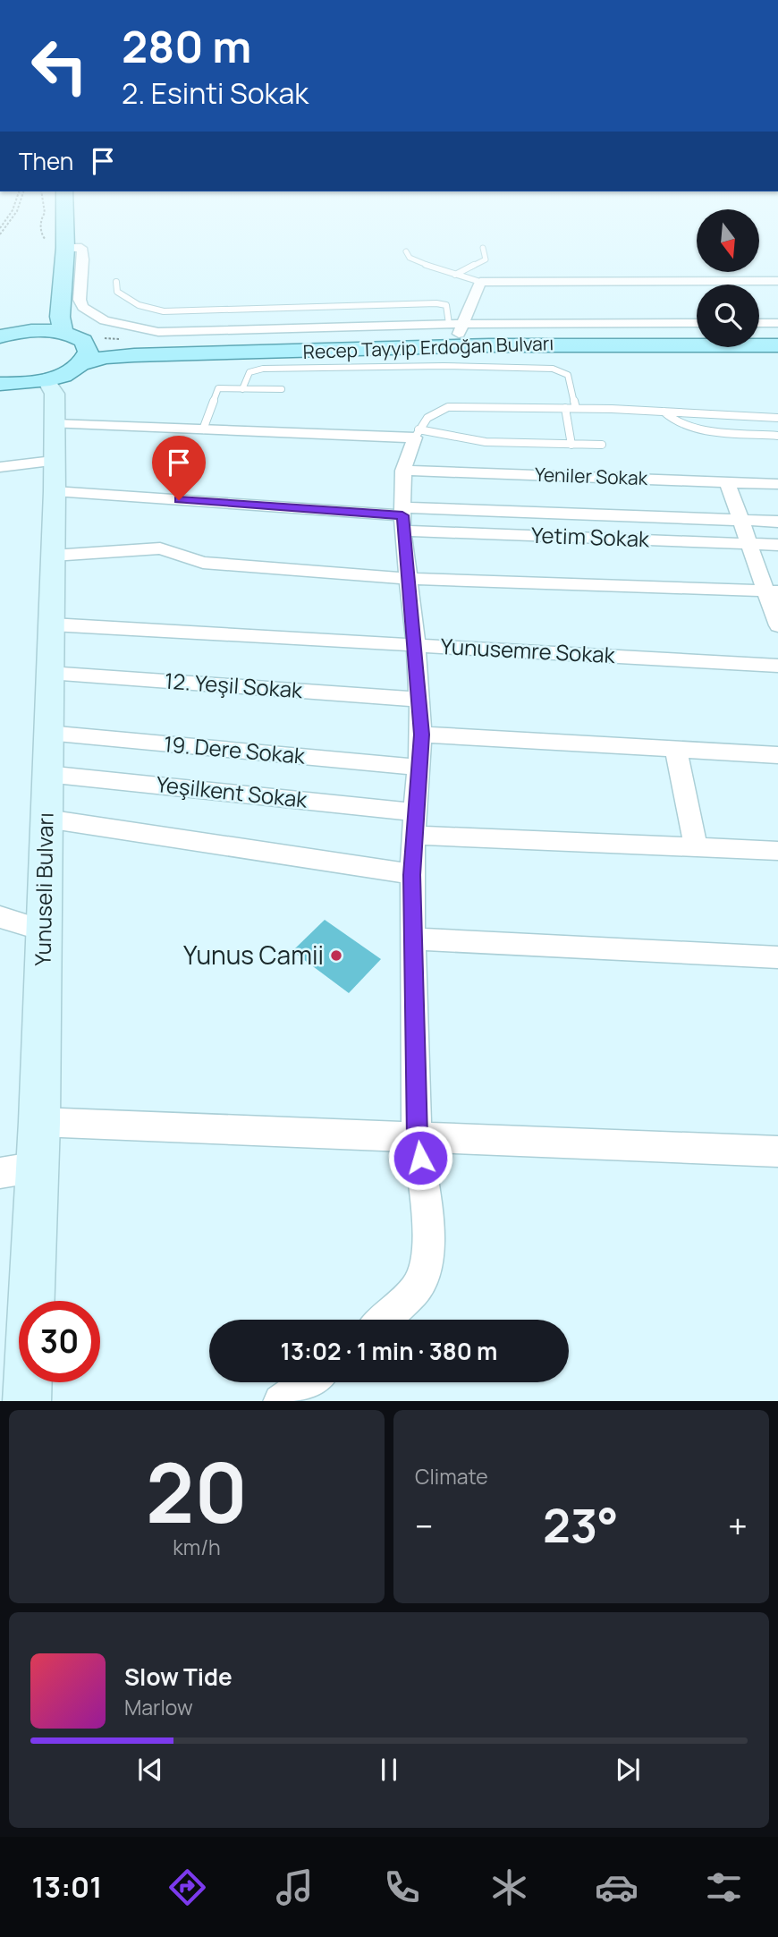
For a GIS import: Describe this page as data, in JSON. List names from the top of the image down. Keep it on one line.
{"streets":{"main road":["Recep Tayyip Erdoğan Bulvarı","Yunuseli Bulvarı"],"street":["Yeniler Sokak","Yetim Sokak","Yunusemre Sokak","12. Yeşil Sokak","19. Dere Sokak","Yeşilkent Sokak"]},"crossings":[["Recep Tayyip Erdoğan Bulvarı","Yunuseli Bulvarı"],["Yunusemre Sokak","Yunuseli Bulvarı"],["12. Yeşil Sokak","Yunuseli Bulvarı"],["19. Dere Sokak","Yunuseli Bulvarı"],["Yeşilkent Sokak","Yunuseli Bulvarı"]],"places":["Yunus Camii"],"north":"bottom","page":{"turn":["280 m","2. Esinti Sokak"],"then":"Then","limit":"30","trip":"13:02 · 1 min · 380 m","tile":[["20","km/h"],"Climate"],"heat":["−","23°","+"],"song":["Slow Tide","Marlow"],"tabs":"13:01"}}
